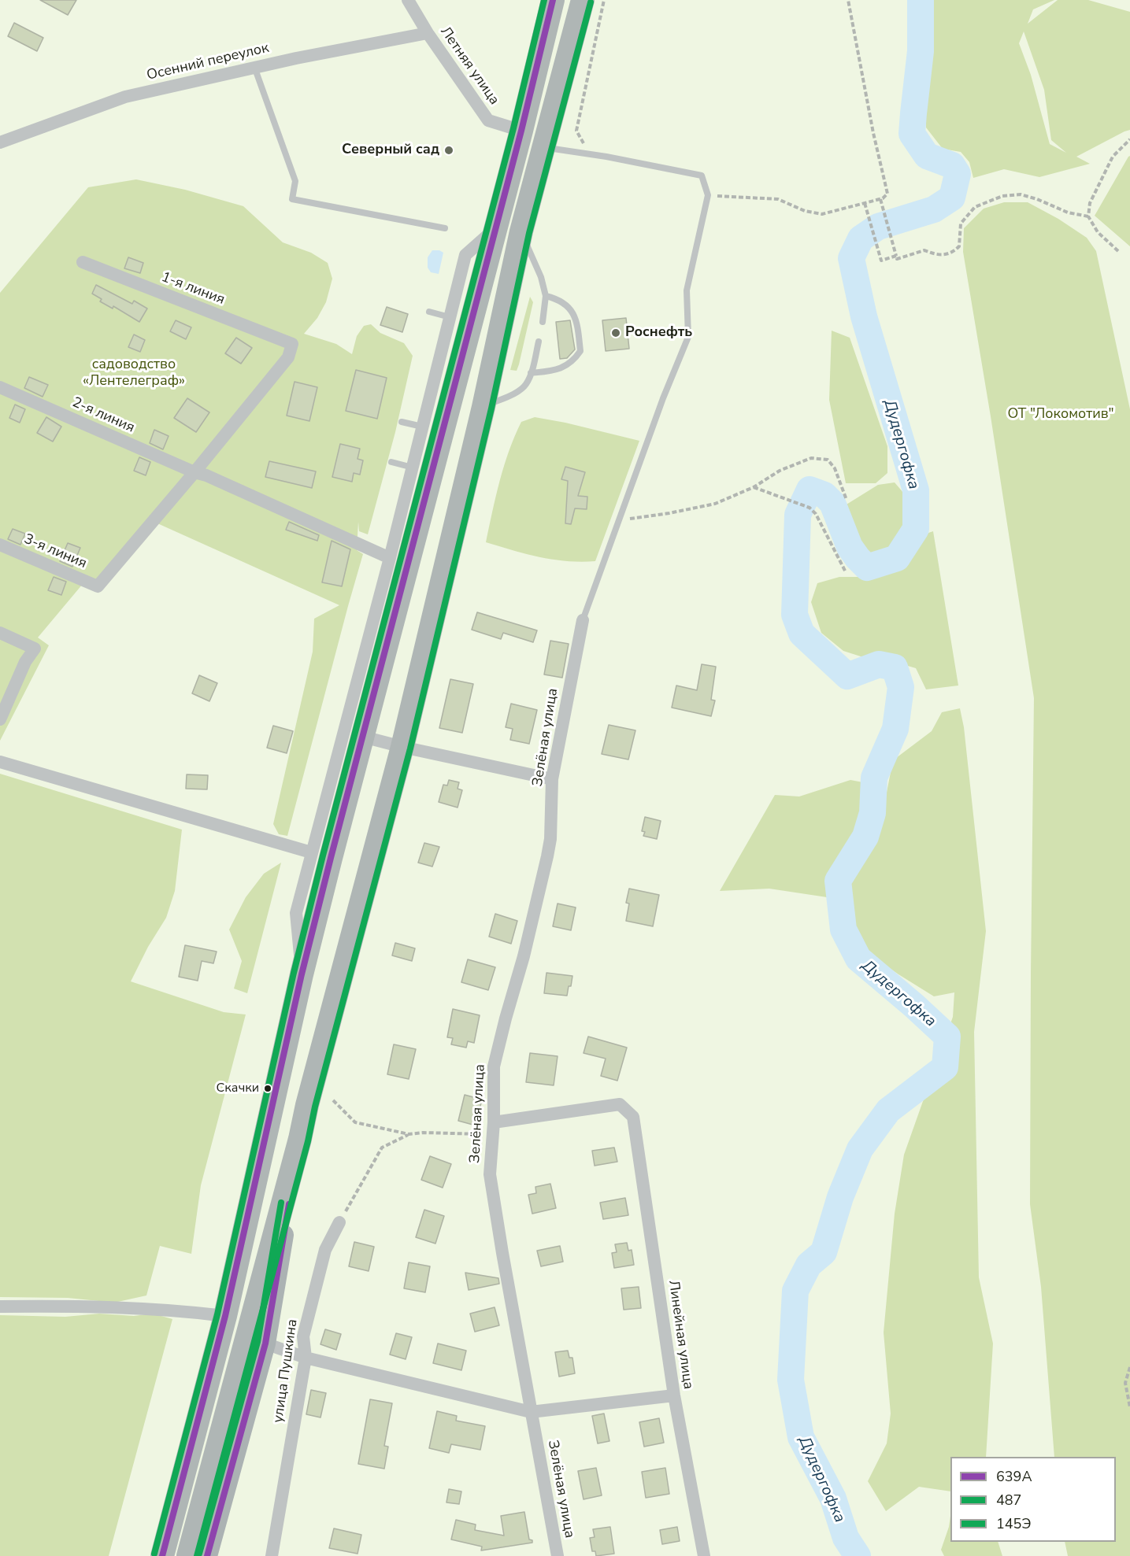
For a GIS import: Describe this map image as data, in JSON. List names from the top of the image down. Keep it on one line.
{"streets":{"street":["Осенний переулок","Летняя улица","1-я линия","2-я линия","3-я линия","Зелёная улица","Линейная улица","улица Пушкина"]},"crossings":[["Осенний переулок","Летняя улица"],["1-я линия","2-я линия"],["1-я линия","3-я линия"],["2-я линия","3-я линия"],["Зелёная улица","Линейная улица"]],"water":["Дудергофка"],"parks":["садоводство «Лентелеграф»","ОТ \"Локомотив\""],"places":["Северный сад","Роснефть","Скачки"],"lines":["transit line 639А","transit line 145Э","transit line 487"],"legend":["639А","487","145Э"]}
